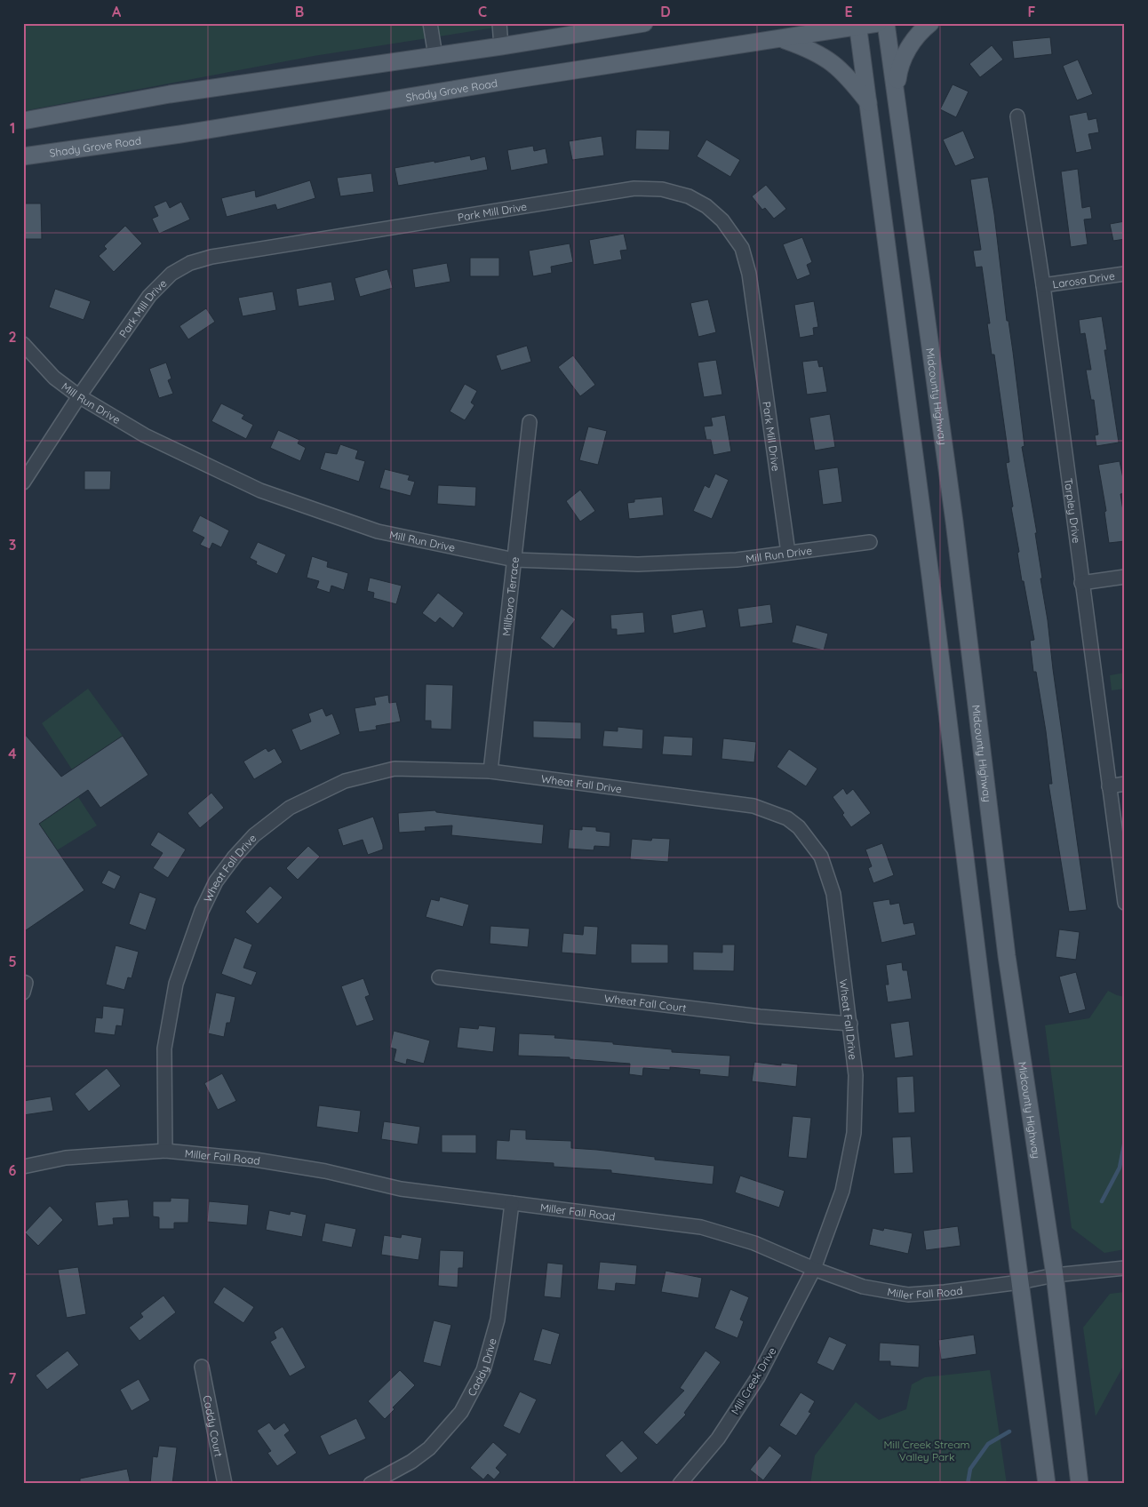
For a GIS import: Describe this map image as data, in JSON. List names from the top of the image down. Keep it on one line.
{"streets":{"main road":["Shady Grove Road","Midcounty Highway"],"street":["Park Mill Drive","Larosa Drive","Mill Run Drive","Tarpley Drive","Millboro Terrace","Wheat Fall Drive","Wheat Fall Court","Miller Fall Road","Caddy Drive","Mill Creek Drive","Caddy Court"]},"crossings":[["Park Mill Drive","Mill Run Drive"],["Larosa Drive","Tarpley Drive"],["Midcounty Highway","Miller Fall Road"],["Mill Run Drive","Millboro Terrace"],["Millboro Terrace","Wheat Fall Drive"],["Wheat Fall Drive","Wheat Fall Court"],["Wheat Fall Drive","Miller Fall Road"],["Wheat Fall Drive","Mill Creek Drive"],["Miller Fall Road","Caddy Drive"],["Miller Fall Road","Mill Creek Drive"]],"parks":["Mill Creek Stream Valley Park"],"grid":{"columns":["A","B","C","D","E","F"],"rows":["1","2","3","4","5","6","7"]}}
